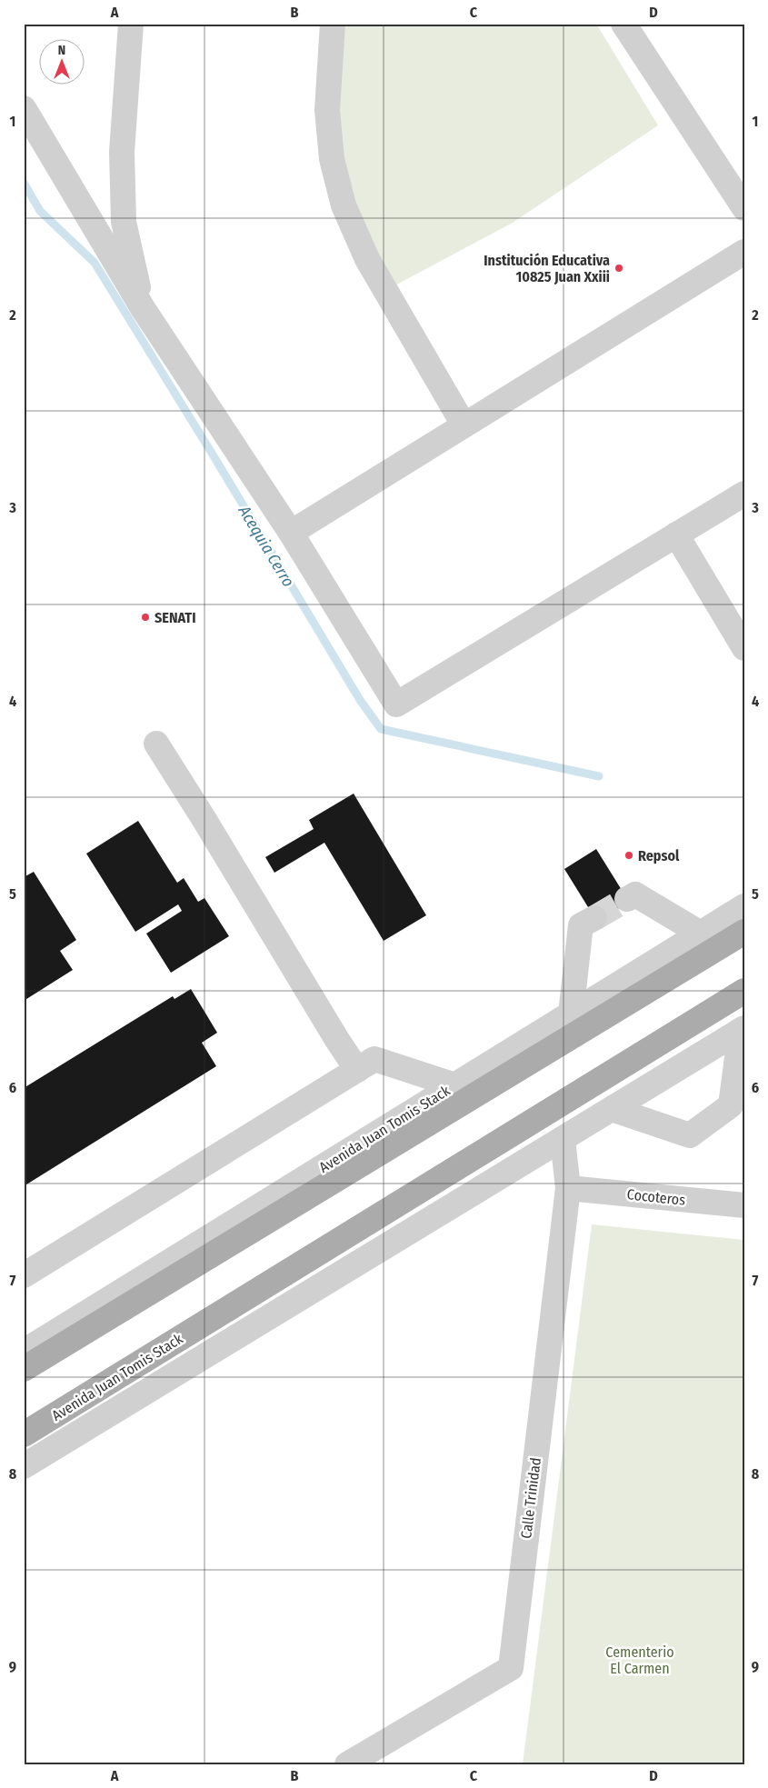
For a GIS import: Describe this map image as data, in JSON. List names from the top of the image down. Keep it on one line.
{"streets":{"main road":["Avenida Juan Tomis Stack"],"street":["Cocoteros","Calle Trinidad"]},"crossings":[["Avenida Juan Tomis Stack","Calle Trinidad"],["Cocoteros","Calle Trinidad"]],"water":["Acequia Cerro"],"parks":["Cementerio El Carmen"],"places":["Institución Educativa 10825 Juan Xxiii","SENATI","Repsol"],"north":"top","grid":{"columns":["A","B","C","D"],"rows":["1","2","3","4","5","6","7","8","9"]}}
